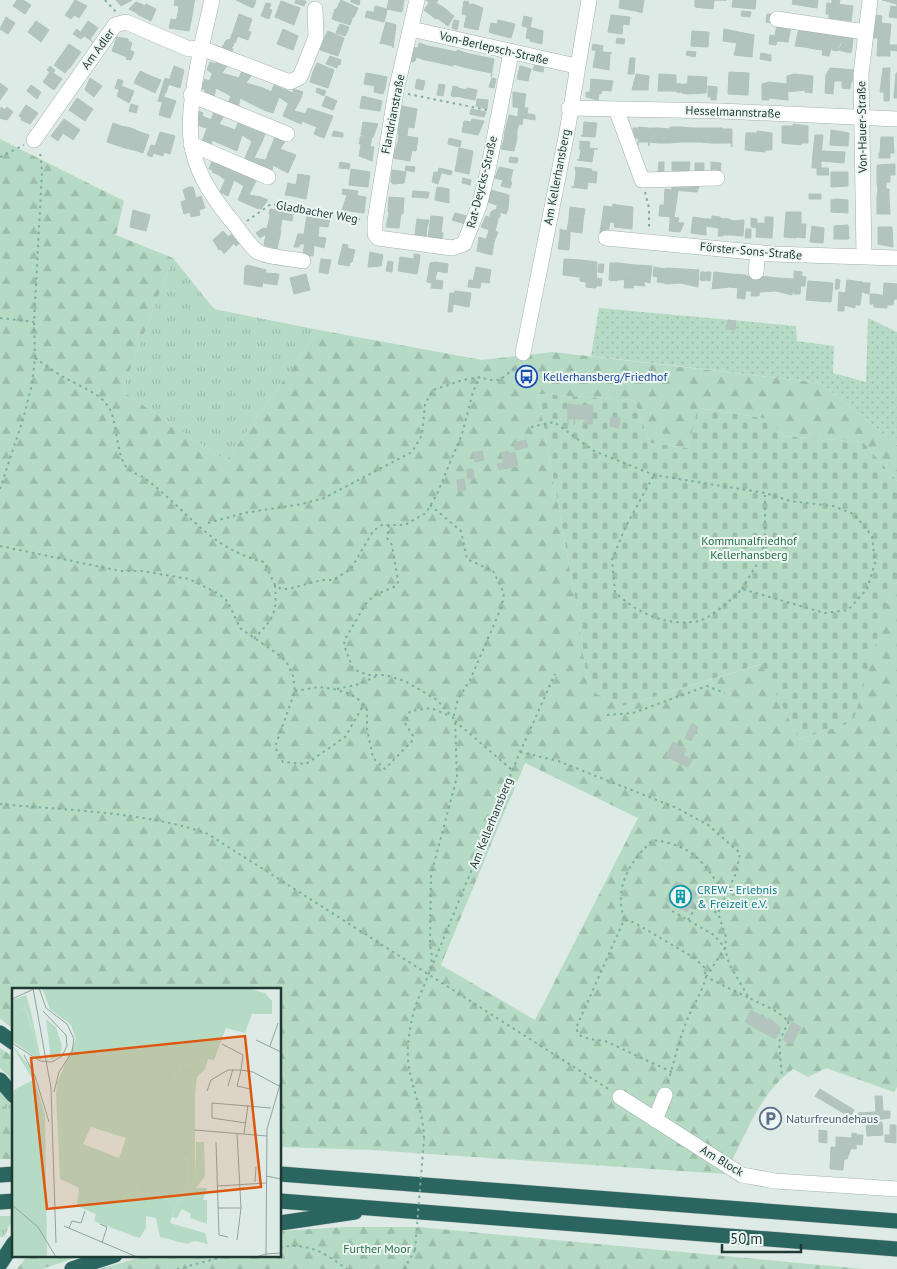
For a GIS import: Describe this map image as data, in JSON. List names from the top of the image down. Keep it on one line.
{"streets":{"street":["Von-Berlepsch-Straße","Am Adler","Hesselmannstraße","Flandrianstraße","Von-Hauer-Straße","Am Kellerhansberg","Rat-Deycks-Straße","Förster-Sons-Straße","Am Block"],"path":["Gladbacher Weg"]},"crossings":[["Von-Berlepsch-Straße","Flandrianstraße"],["Von-Berlepsch-Straße","Am Kellerhansberg"],["Von-Berlepsch-Straße","Rat-Deycks-Straße"],["Hesselmannstraße","Von-Hauer-Straße"],["Hesselmannstraße","Am Kellerhansberg"],["Flandrianstraße","Rat-Deycks-Straße"],["Flandrianstraße","Gladbacher Weg"],["Von-Hauer-Straße","Förster-Sons-Straße"],["Rat-Deycks-Straße","Gladbacher Weg"]],"parks":["Kommunalfriedhof Kellerhansberg","Further Moor"],"places":{"bus stop":["Kellerhansberg/Friedhof"],"building":["CREW - Erlebnis & Freizeit e.V."],"parking":["Naturfreundehaus"]},"scale_bar":"50 m"}
